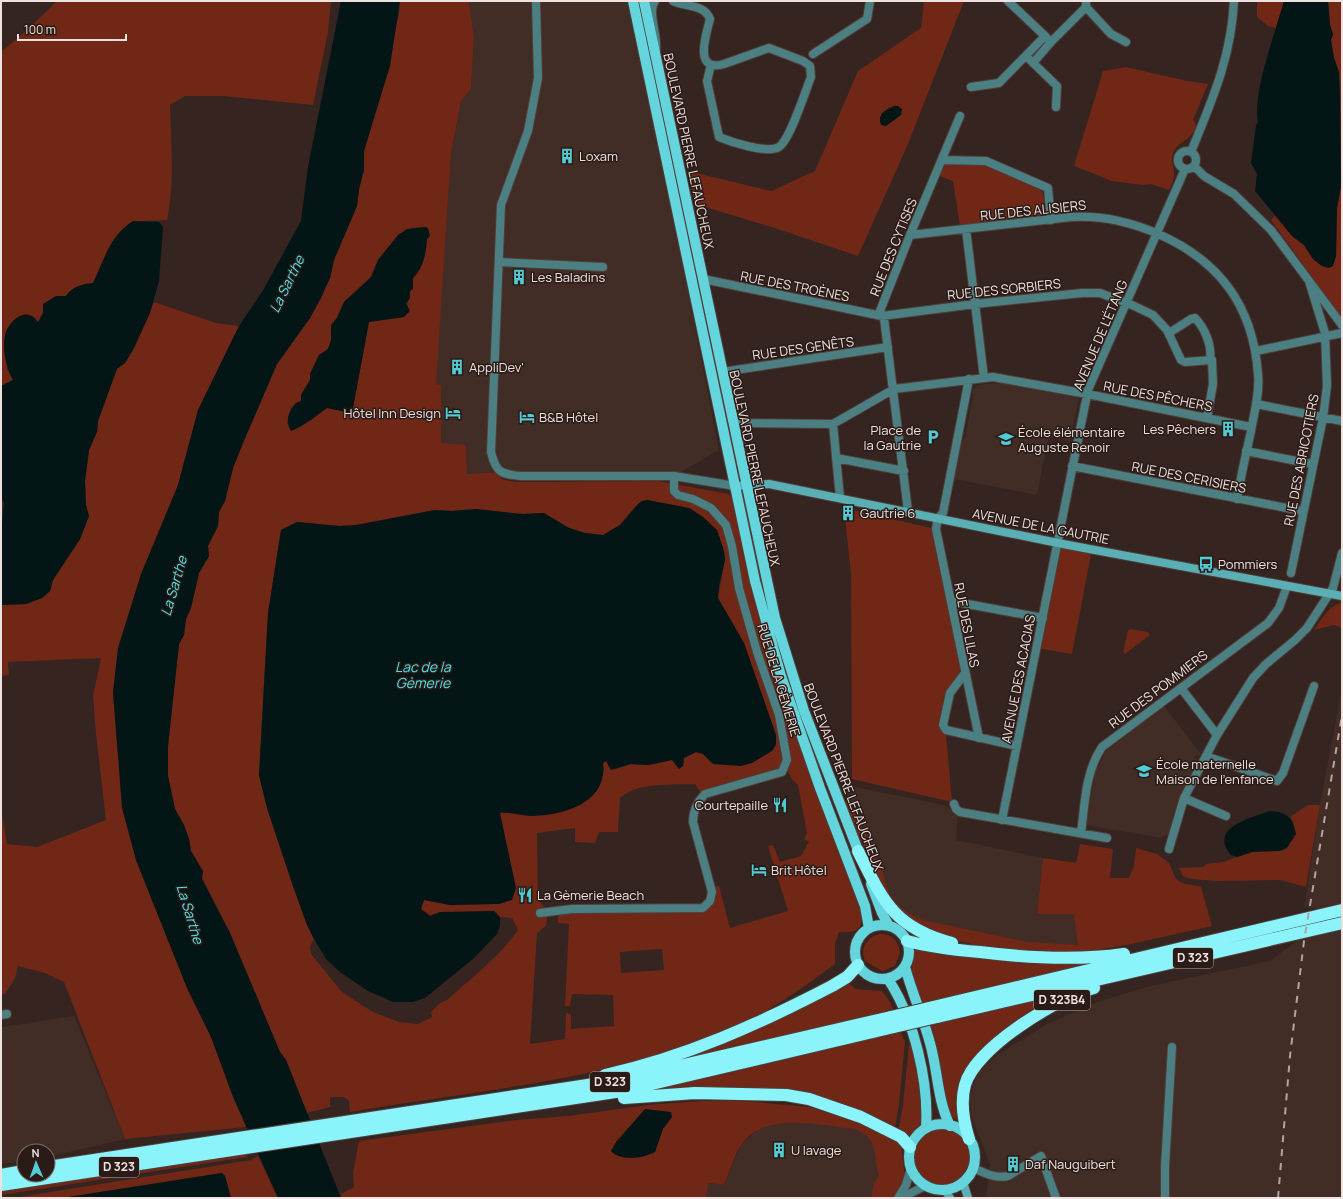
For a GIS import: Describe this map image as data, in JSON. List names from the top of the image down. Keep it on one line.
{"streets":{"highway":["D 323","D 323B4"],"main road":["BOULEVARD PIERRE LEFAUCHEUX"],"street":["RUE DES ALISIERS","RUE DES CYTISES","RUE DES TROÈNES","RUE DES SORBIERS","AVENUE DE L'ÉTANG","RUE DES GENÊTS","RUE DES PÊCHERS","RUE DES ABRICOTIERS","RUE DES CERISIERS","AVENUE DE LA GAUTRIE","RUE DES LILAS","AVENUE DES ACACIAS","RUE DE LA GÈMERIE","RUE DES POMMIERS"]},"crossings":[["BOULEVARD PIERRE LEFAUCHEUX","RUE DES TROÈNES"],["BOULEVARD PIERRE LEFAUCHEUX","RUE DES GENÊTS"],["BOULEVARD PIERRE LEFAUCHEUX","AVENUE DE LA GAUTRIE"],["RUE DES ALISIERS","RUE DES CYTISES"],["RUE DES ALISIERS","AVENUE DE L'ÉTANG"],["RUE DES ALISIERS","RUE DES PÊCHERS"],["RUE DES ALISIERS","RUE DES CERISIERS"],["RUE DES CYTISES","RUE DES TROÈNES"],["RUE DES CYTISES","RUE DES SORBIERS"],["RUE DES CYTISES","RUE DES GENÊTS"],["RUE DES CYTISES","RUE DES PÊCHERS"],["RUE DES CYTISES","AVENUE DE LA GAUTRIE"],["RUE DES TROÈNES","RUE DES SORBIERS"],["RUE DES SORBIERS","AVENUE DE L'ÉTANG"],["AVENUE DE L'ÉTANG","RUE DES PÊCHERS"],["AVENUE DE L'ÉTANG","RUE DES CERISIERS"],["AVENUE DE L'ÉTANG","AVENUE DE LA GAUTRIE"],["AVENUE DE L'ÉTANG","AVENUE DES ACACIAS"],["RUE DES ABRICOTIERS","RUE DES CERISIERS"],["AVENUE DE LA GAUTRIE","RUE DES LILAS"],["AVENUE DE LA GAUTRIE","AVENUE DES ACACIAS"],["AVENUE DE LA GAUTRIE","RUE DES POMMIERS"],["D 323","D 323B4"]],"water":["La Sarthe","Lac de la Gèmerie"],"places":{"building":["Loxam","Les Baladins","AppliDev'","Les Pêchers","Gautrie 6","U lavage","Daf Nauguibert"],"hotel":["Hôtel Inn Design","B&B Hôtel","Brit Hôtel"],"parking":["Place de la Gautrie"],"school or university":["École élémentaire Auguste Renoir","École maternelle Maison de l'enfance"],"bus stop":["Pommiers"],"restaurant":["Courtepaille","La Gèmerie Beach"]},"scale_bar":"100 m","north":"top"}
